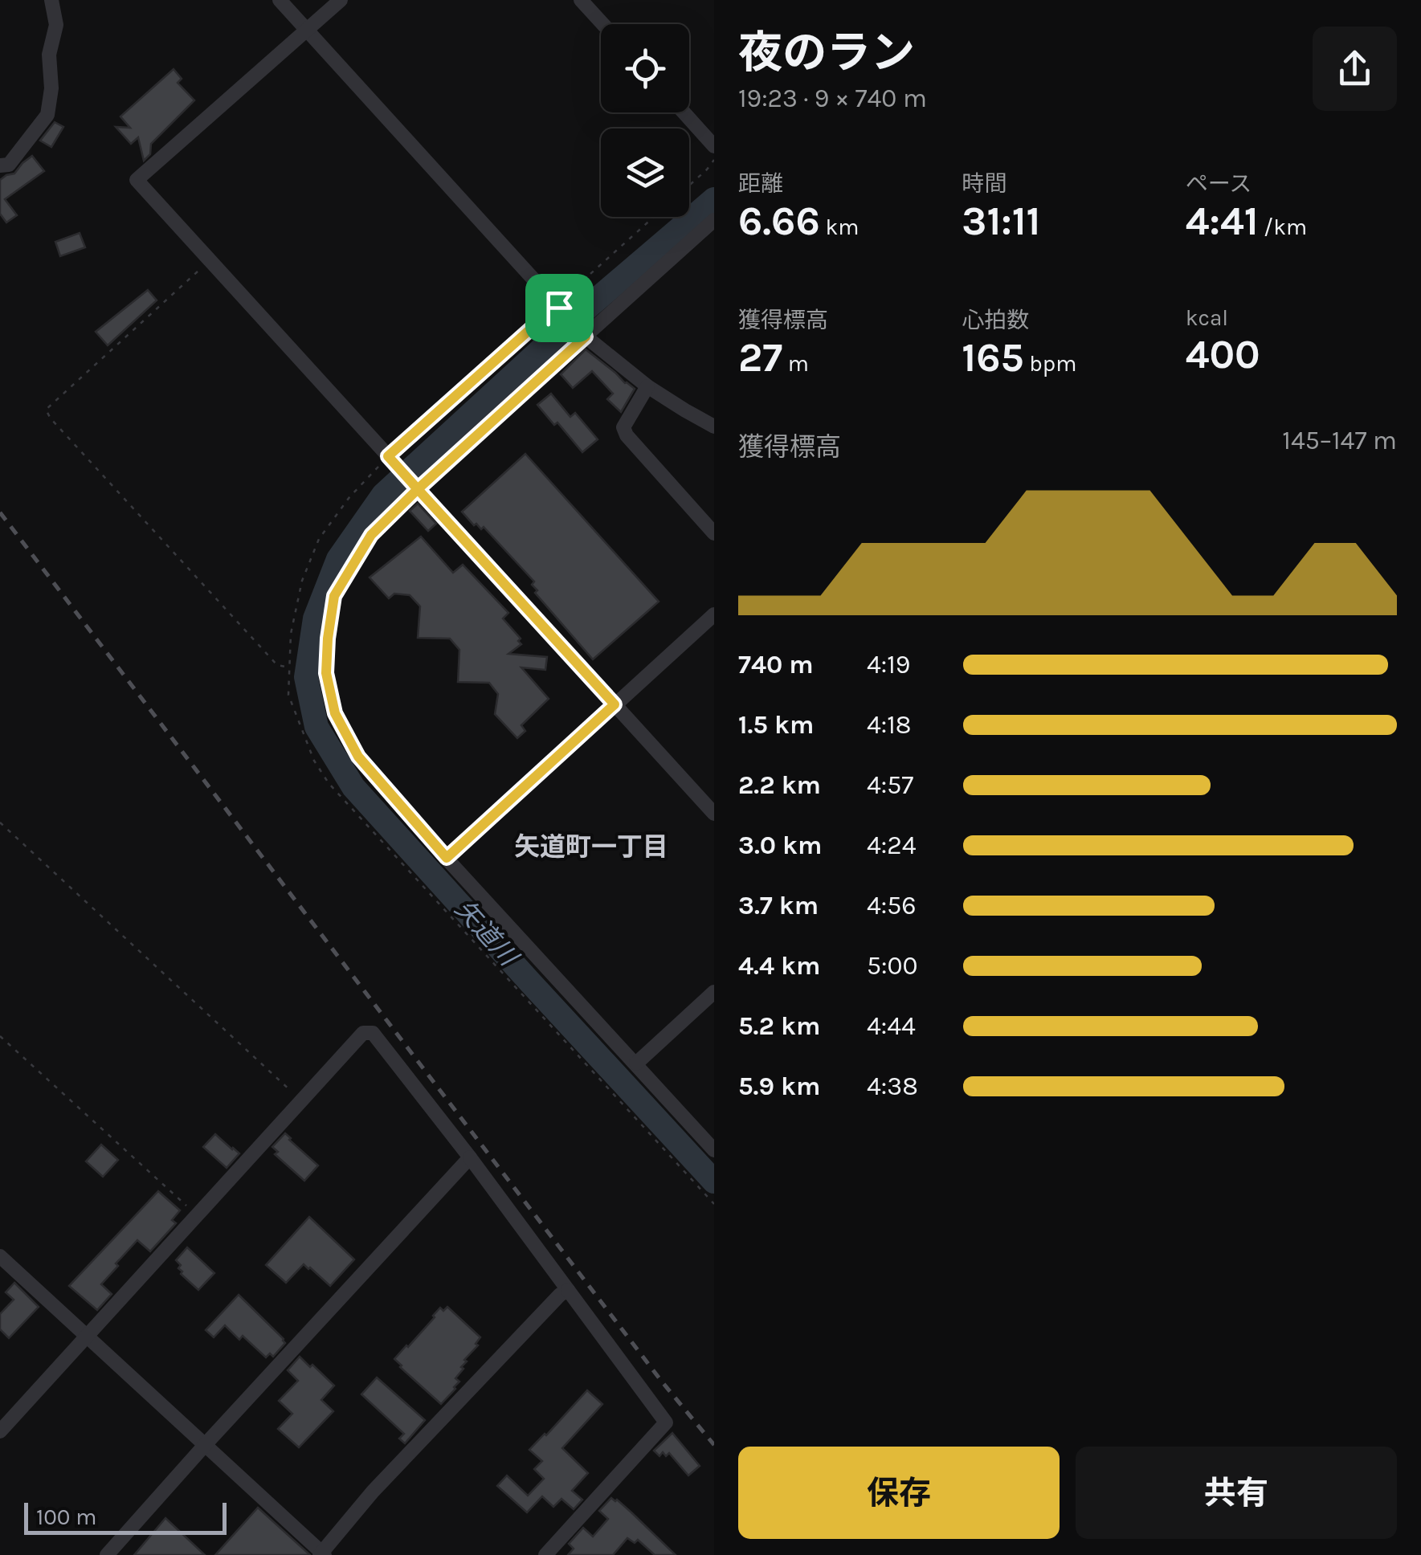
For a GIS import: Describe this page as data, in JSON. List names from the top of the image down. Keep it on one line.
{"districts":["矢道町一丁目"],"water":["矢道川"],"scale_bar":"100 m","page":{"heading":["夜のラン","19:23 · 9 × 740 m"],"stats":[["距離","6.66 km"],["時間","31:11"],["ペース","4:41 /km"],["獲得標高","27 m"],["心拍数","165 bpm"],["kcal","400"]],"chart":["獲得標高","145–147 m"],"list":[{"name":"740 m","note":"4:19"},{"name":"1.5 km","note":"4:18"},{"name":"2.2 km","note":"4:57"},{"name":"3.0 km","note":"4:24"},{"name":"3.7 km","note":"4:56"},{"name":"4.4 km","note":"5:00"},{"name":"5.2 km","note":"4:44"},{"name":"5.9 km","note":"4:38"}],"buttons":["保存","共有"],"scale":"100 m"}}
